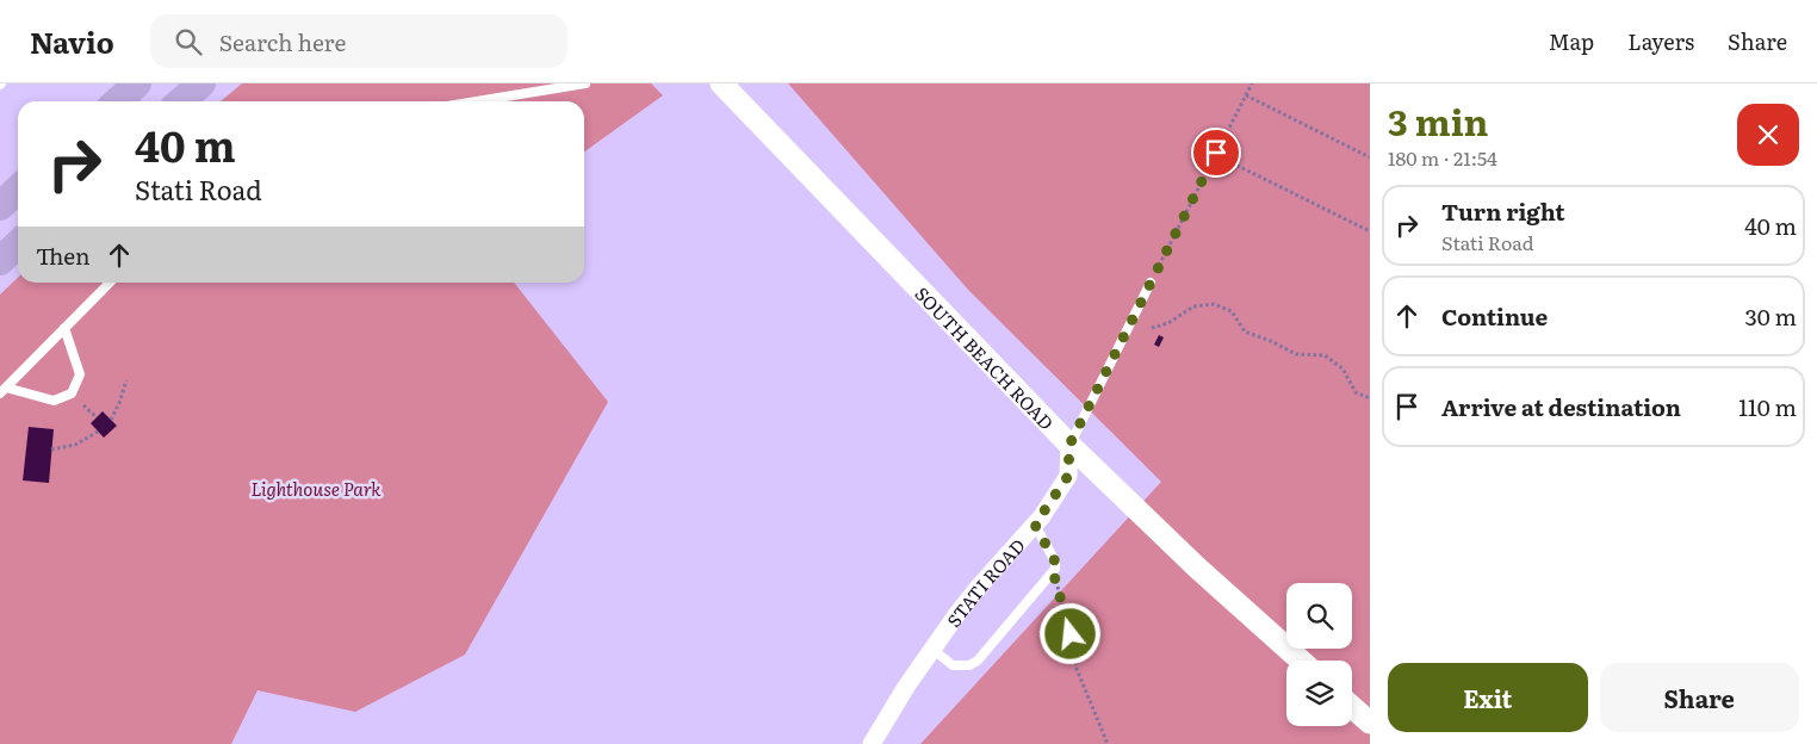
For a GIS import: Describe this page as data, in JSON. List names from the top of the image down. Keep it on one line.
{"streets":{"street":["SOUTH BEACH ROAD","STATI ROAD"]},"crossings":[["SOUTH BEACH ROAD","STATI ROAD"]],"parks":["Lighthouse Park"],"page":{"header":"Navio","search":"Search here","nav":["Map","Layers","Share"],"heading":["3 min","180 m · 21:54"],"turn":["40 m","Stati Road"],"list":[{"name":"Turn right","note":"Stati Road","value":"40 m"},{"name":"Continue","value":"30 m"},{"name":"Arrive at destination","value":"110 m"}],"then":"Then","buttons":["Exit","Share"]}}
